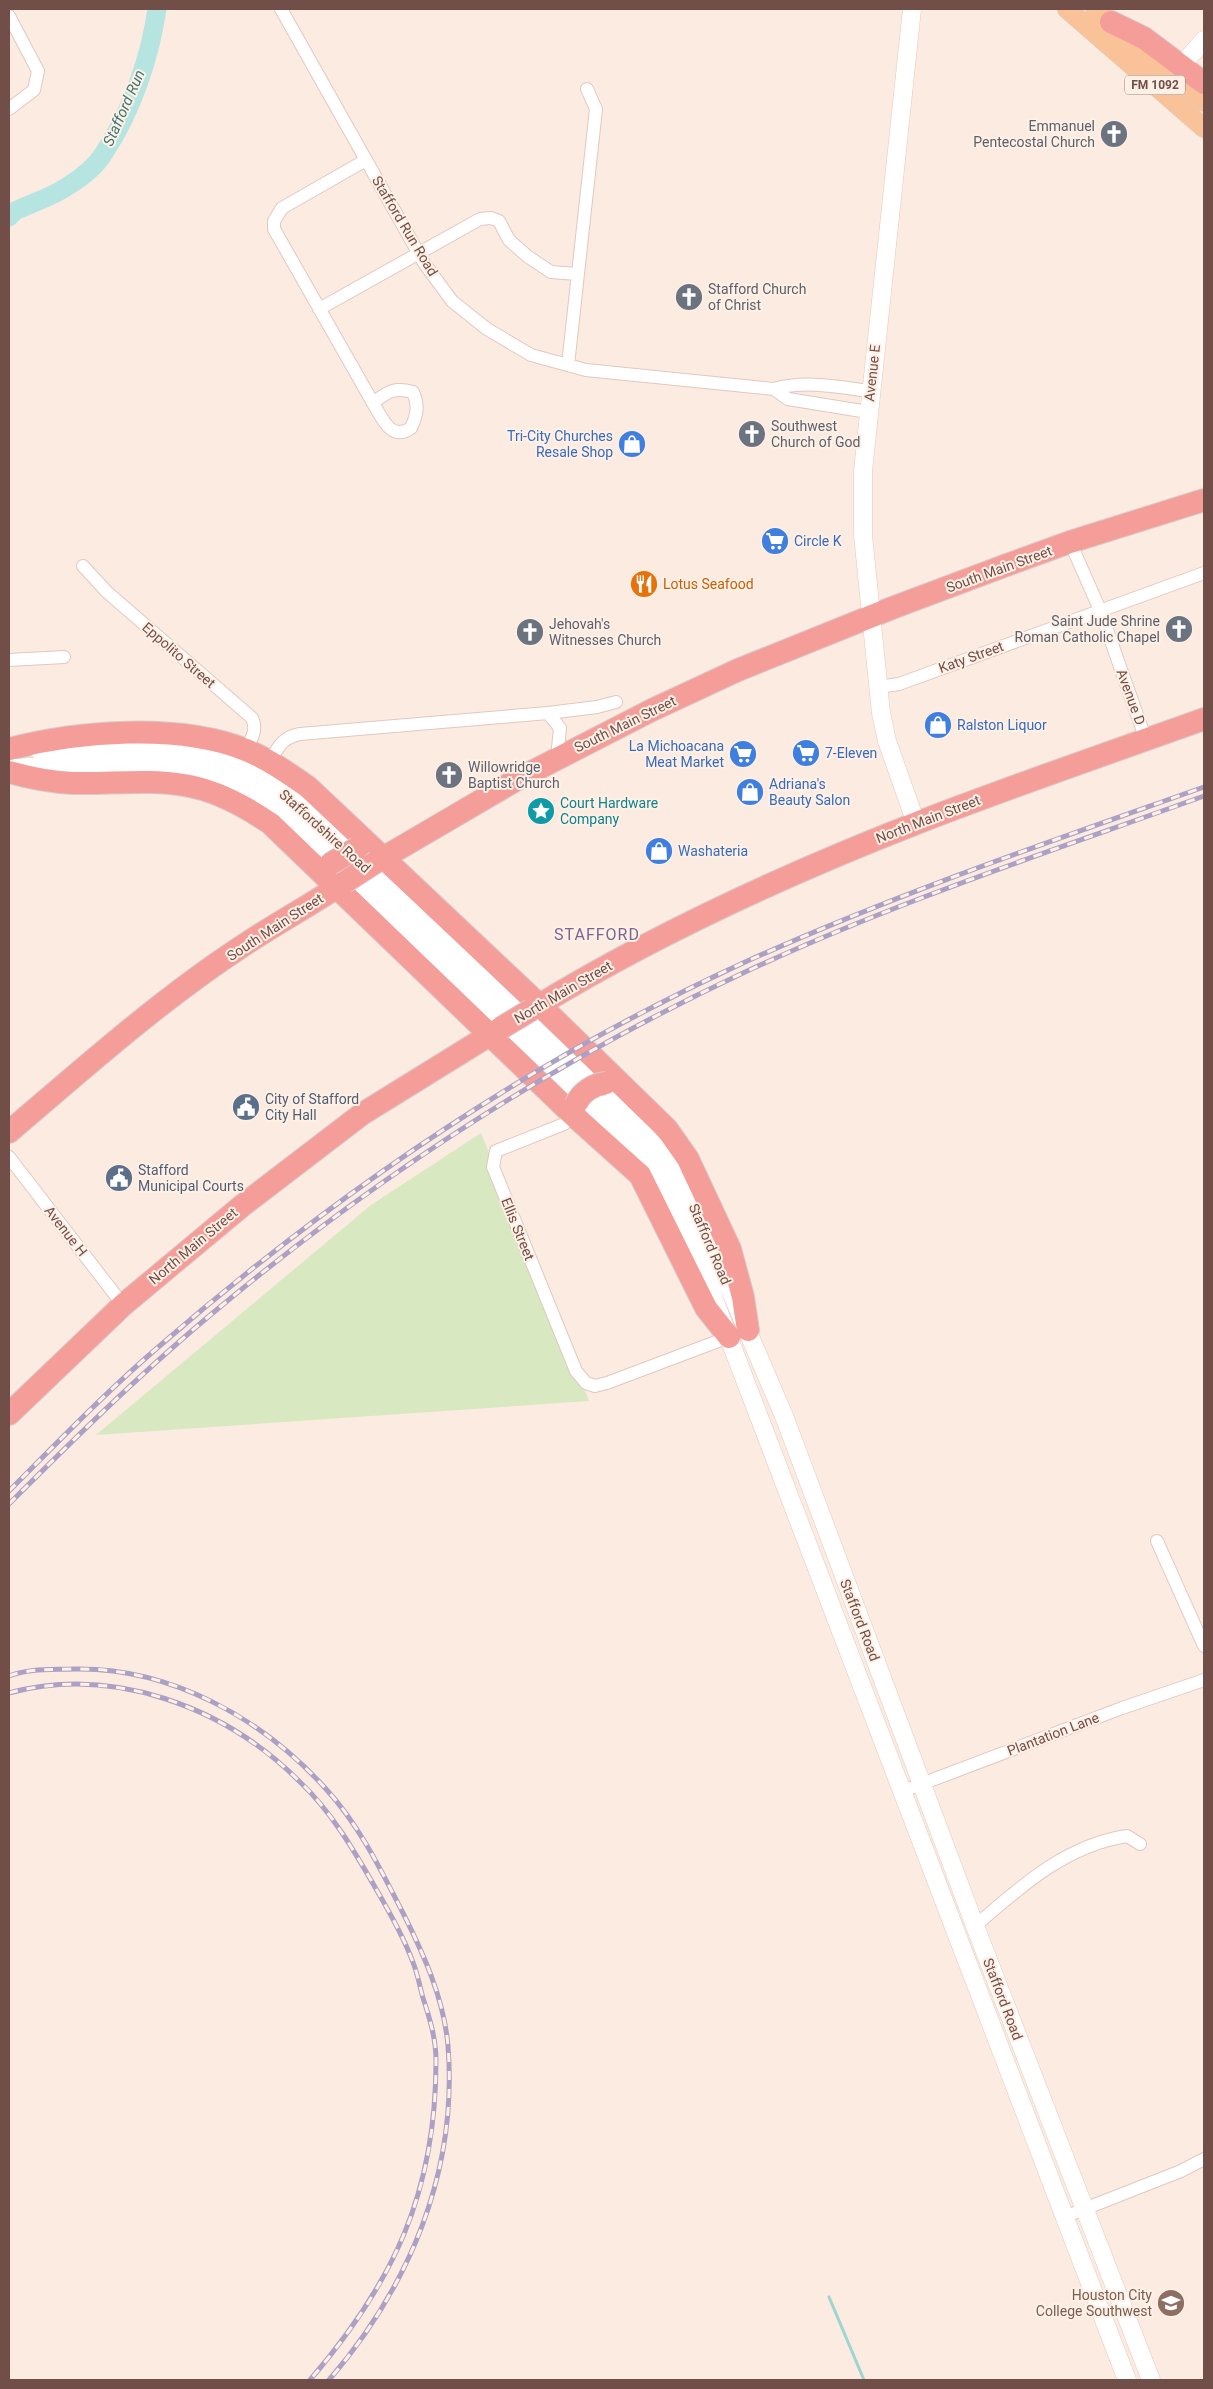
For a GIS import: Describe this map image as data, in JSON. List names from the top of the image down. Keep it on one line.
{"streets":{"highway":["South Main Street","North Main Street"],"main road":["FM 1092","Avenue E","Staffordshire Road","Stafford Road"],"street":["Stafford Run Road","Eppolito Street","Katy Street","Avenue D","Ellis Street","Avenue H","Plantation Lane"]},"crossings":[["Stafford Run Road","Avenue E"],["Avenue E","South Main Street"],["Avenue E","Katy Street"],["Avenue E","North Main Street"],["South Main Street","Avenue D"],["Katy Street","Avenue D"],["Avenue D","North Main Street"],["North Main Street","Avenue H"],["Staffordshire Road","Stafford Road"],["Ellis Street","Stafford Road"],["Stafford Road","Plantation Lane"]],"districts":["STAFFORD"],"water":["Stafford Run"],"places":{"church":["Emmanuel Pentecostal Church","Stafford Church of Christ","Southwest Church of God","Saint Jude Shrine Roman Catholic Chapel","Jehovah's Witnesses Church","Willowridge Baptist Church"],"shop":["Tri-City Churches Resale Shop","Ralston Liquor","Adriana's Beauty Salon","Washateria"],"supermarket":["Circle K","7-Eleven","La Michoacana Meat Market"],"restaurant":["Lotus Seafood"],"place":["Court Hardware Company"],"public building":["City of Stafford City Hall","Stafford Municipal Courts"],"school or university":["Houston City College Southwest"]}}
